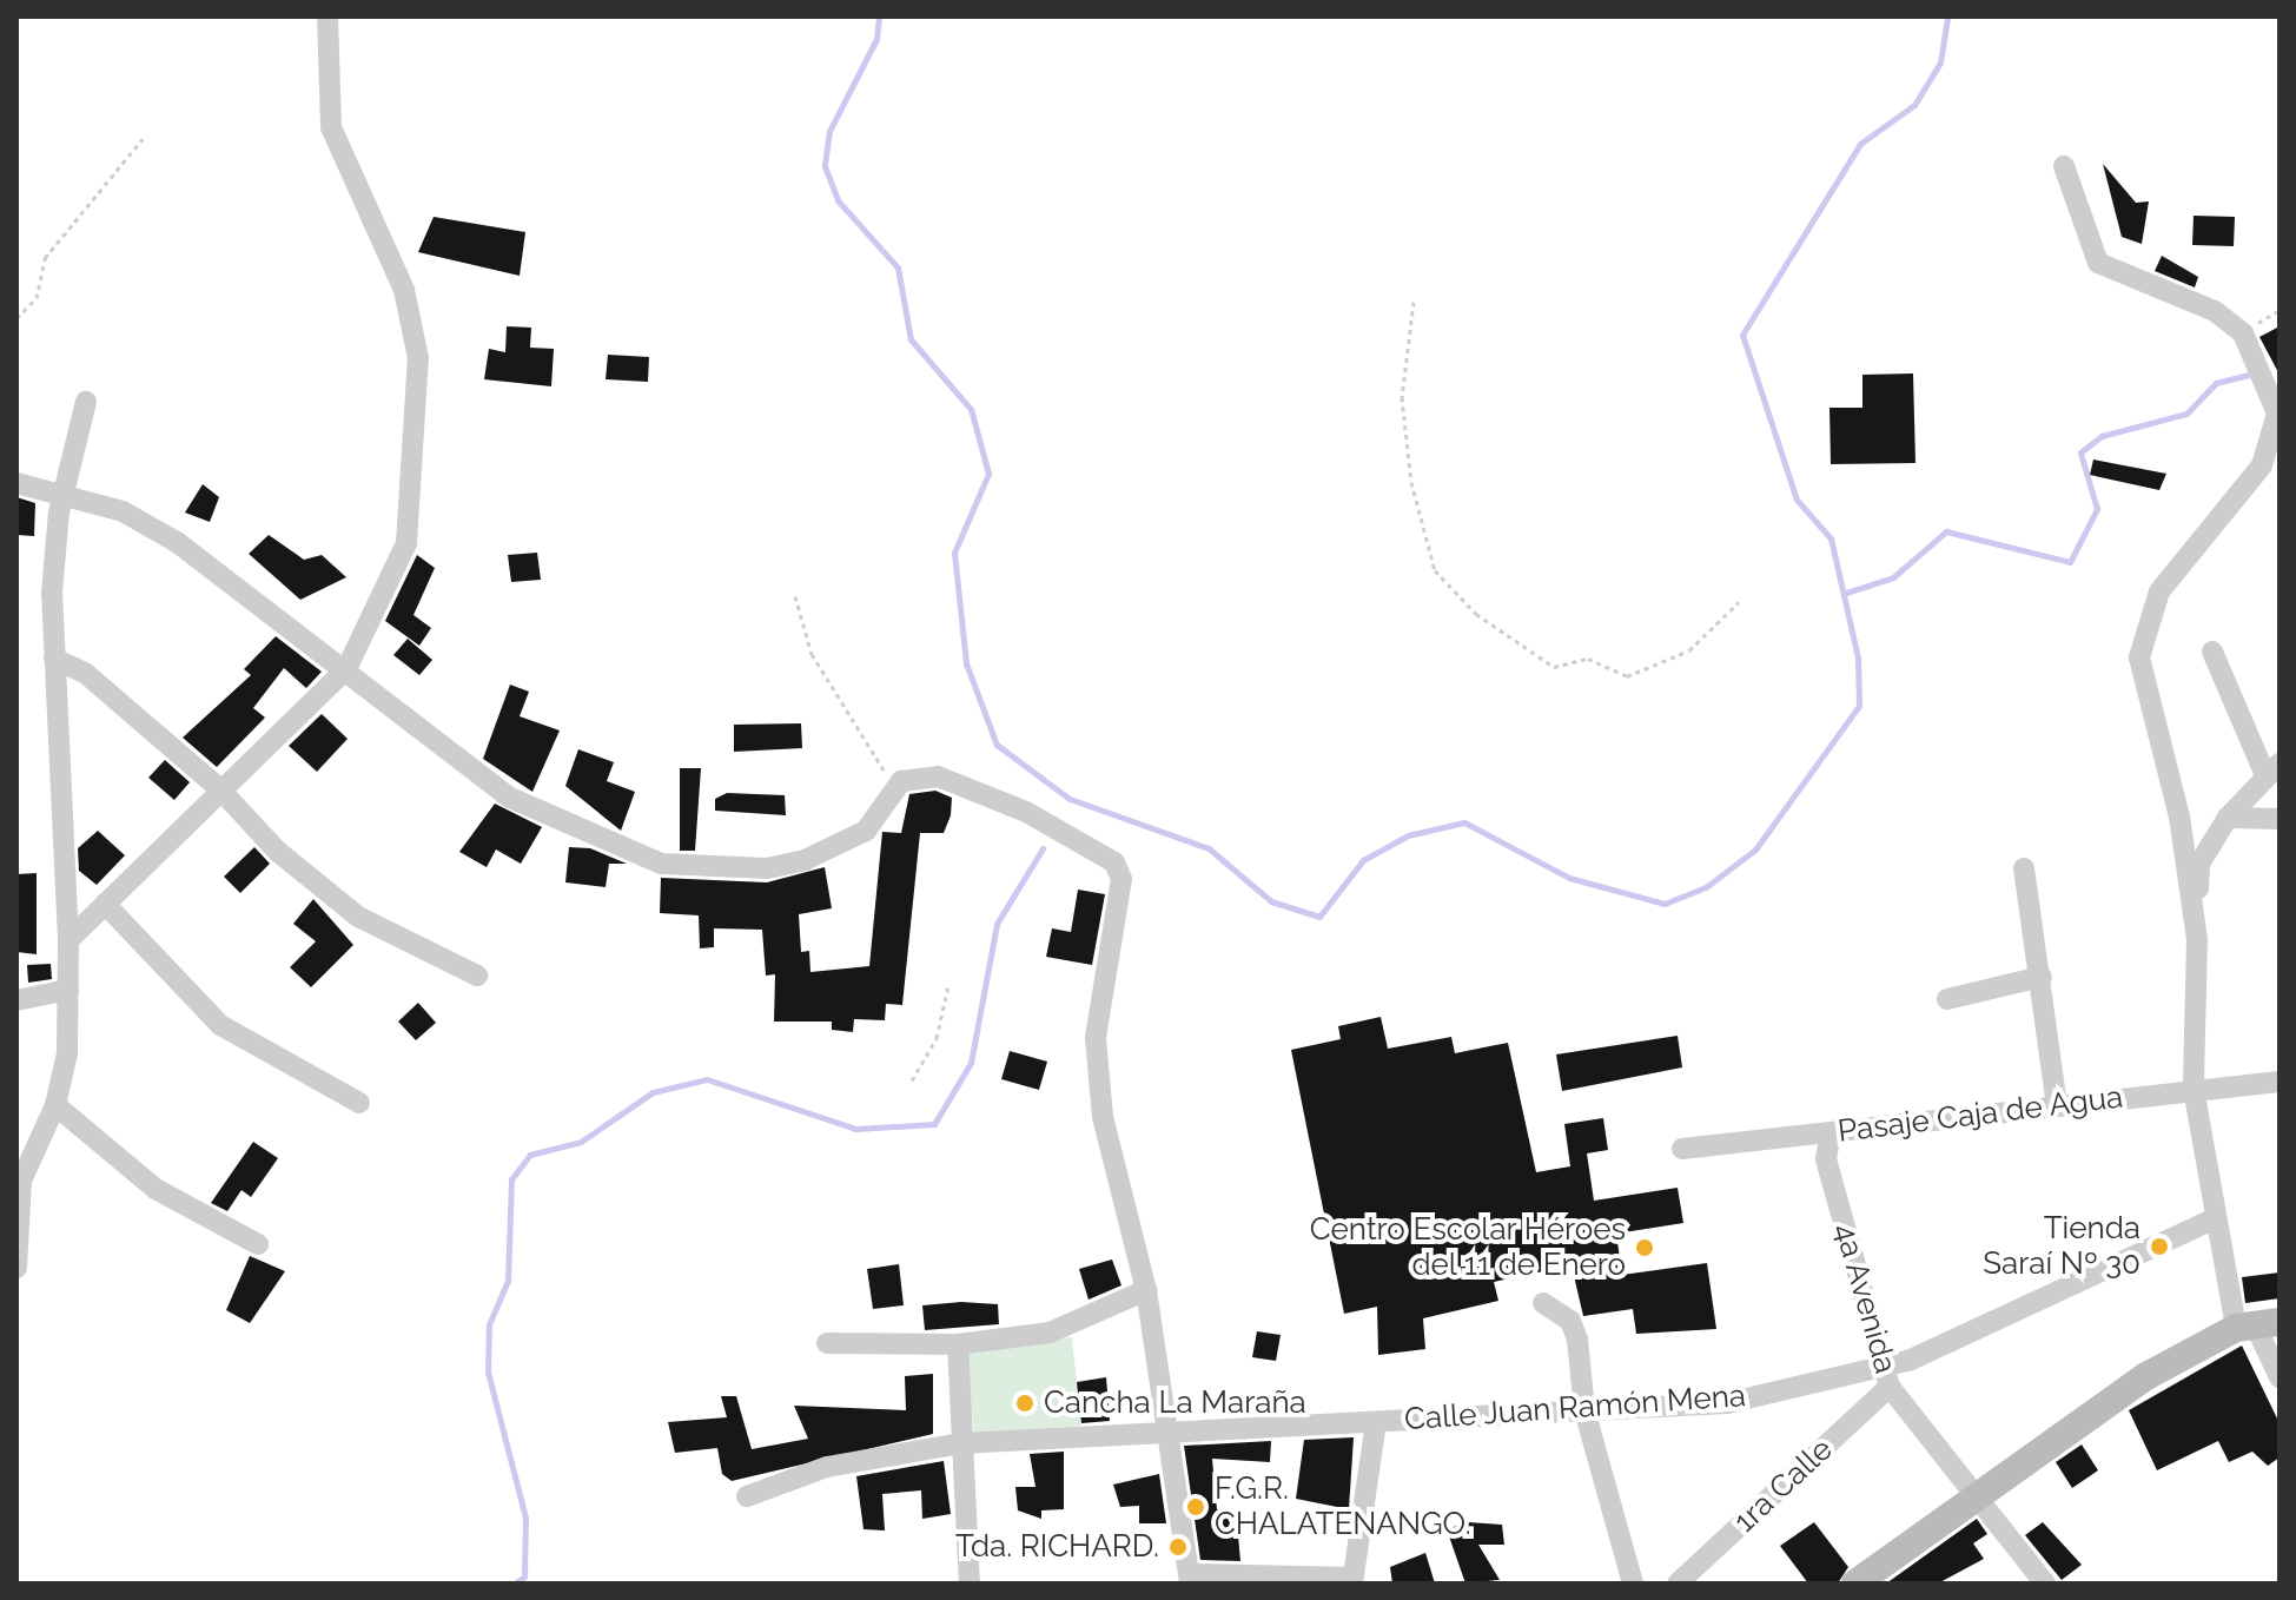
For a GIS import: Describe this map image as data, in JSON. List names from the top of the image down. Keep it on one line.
{"streets":{"street":["Pasaje Caja de Agua","4a Avenida","Calle Juan Ramón Mena","1ra Calle"]},"crossings":[["Pasaje Caja de Agua","4a Avenida"],["4a Avenida","Calle Juan Ramón Mena"],["4a Avenida","1ra Calle"],["Calle Juan Ramón Mena","1ra Calle"]],"places":["Tienda Saraí Nº 30","Centro Escolar Héroes del 11 de Enero","Cancha La Maraña","F.G.R. CHALATENANGO.","Tda. RICHARD."]}
